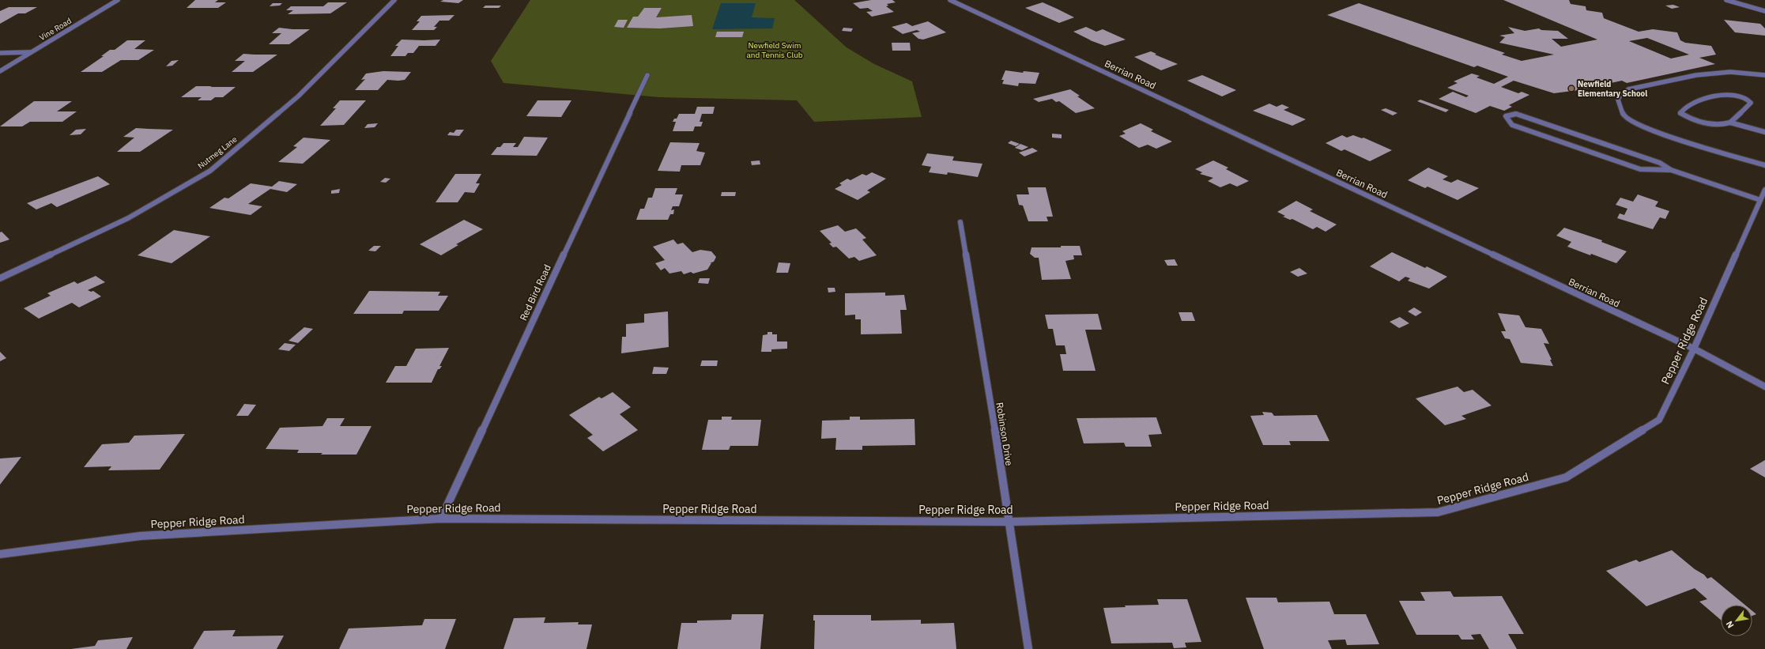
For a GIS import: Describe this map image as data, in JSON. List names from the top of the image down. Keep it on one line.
{"streets":{"street":["Vine Road","Berrian Road","Nutmeg Lane","Red Bird Road","Pepper Ridge Road","Robinson Drive"]},"crossings":[["Berrian Road","Pepper Ridge Road"],["Red Bird Road","Pepper Ridge Road"],["Pepper Ridge Road","Robinson Drive"]],"parks":["Newfield Swim and Tennis Club"],"places":["Newfield Elementary School"],"north":"bottom left"}
